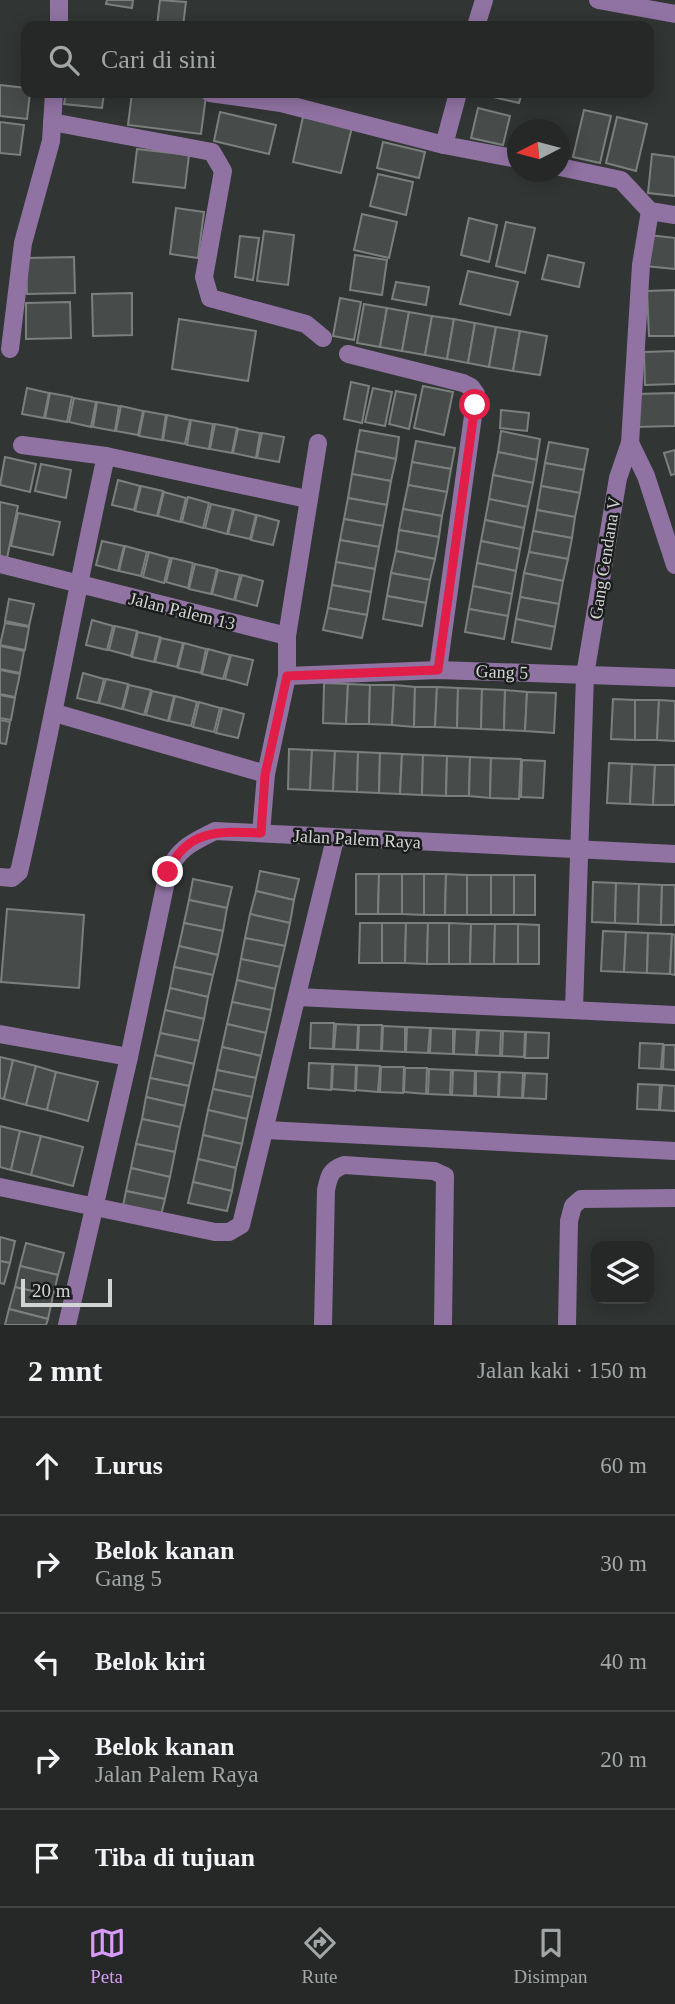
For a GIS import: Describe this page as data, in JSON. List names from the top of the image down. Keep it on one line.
{"streets":{"street":["Gang Cendana V","Jalan Palem 13","Gang 5","Jalan Palem Raya"]},"crossings":[["Gang Cendana V","Gang 5"],["Gang Cendana V","Jalan Palem Raya"]],"scale_bar":"20 m","north":"left","page":{"search":"Cari di sini","scale":"20 m","heading":["2 mnt","Jalan kaki · 150 m"],"list":[["Lurus","60 m"],["Belok kanan","Gang 5","30 m"],["Belok kiri","40 m"],["Belok kanan","Jalan Palem Raya","20 m"],"Tiba di tujuan"],"nav":["Peta","Rute","Disimpan"]}}
